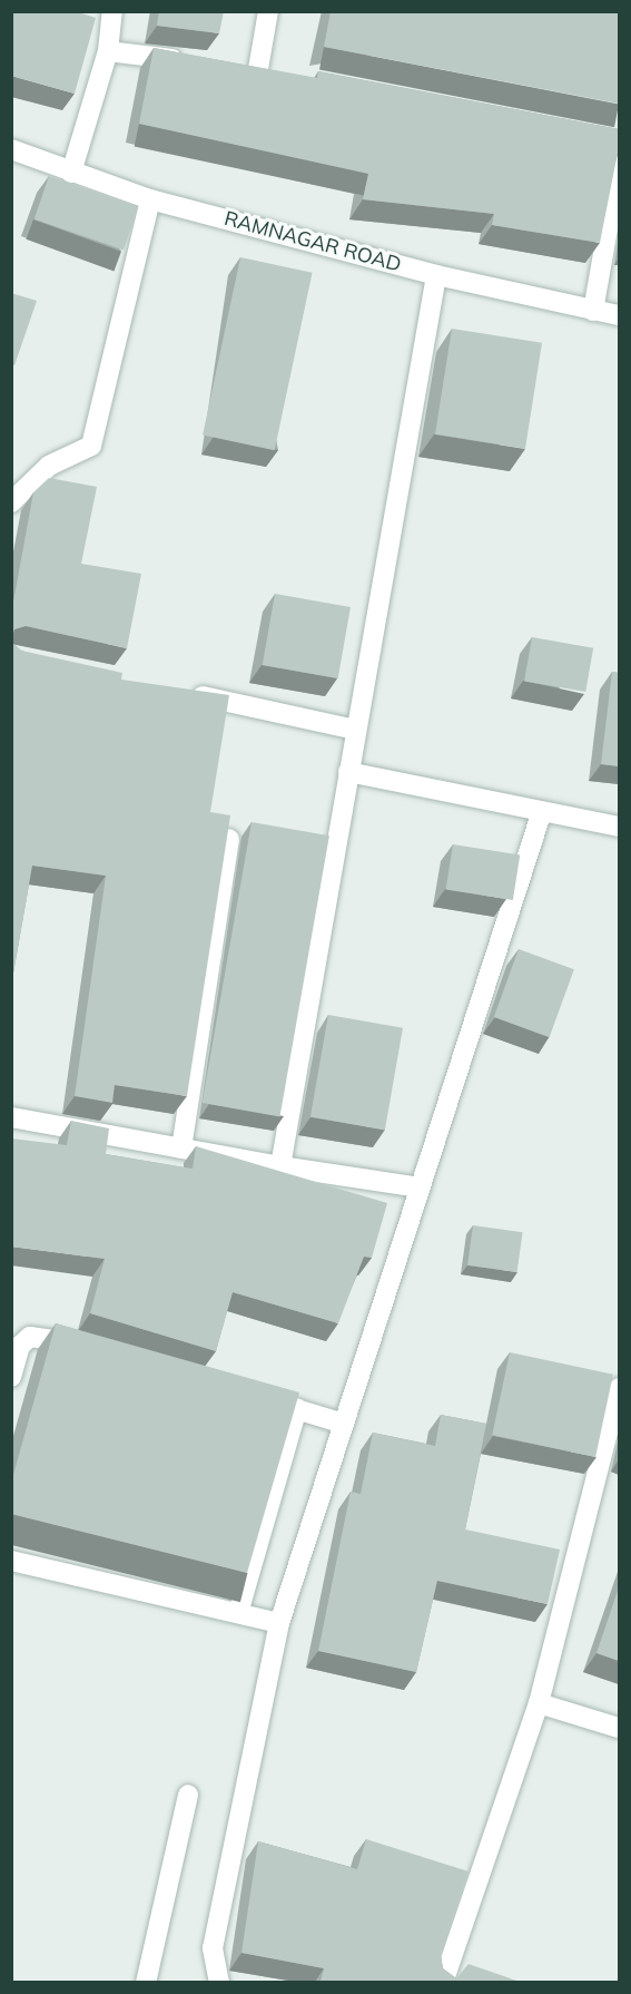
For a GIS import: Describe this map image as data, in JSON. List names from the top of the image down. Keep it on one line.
{"streets":{"street":["RAMNAGAR ROAD"]}}
